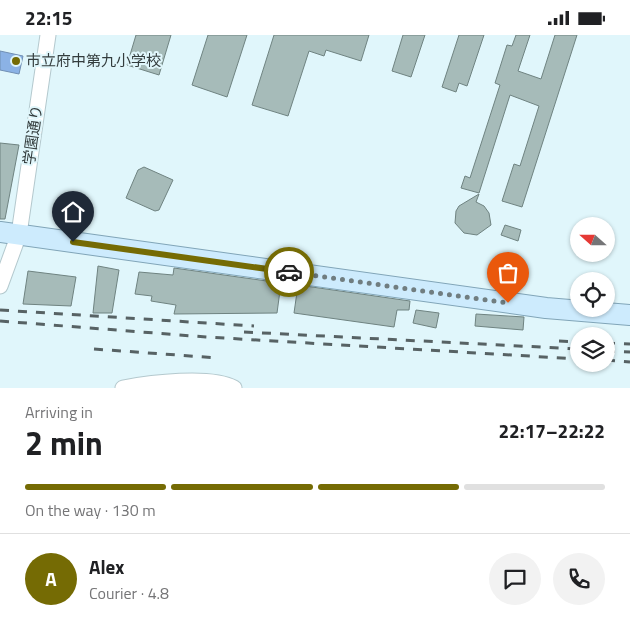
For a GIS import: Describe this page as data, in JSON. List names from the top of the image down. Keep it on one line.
{"streets":{"street":["学園通り"]},"places":["市立府中第九小学校"],"north":"left","page":{"status":"22:15","heading":["2 min","Arriving in","22:17–22:22"],"panel":["Alex","Courier · 4.8"],"bar":"On the way · 130 m","round":"A"}}
